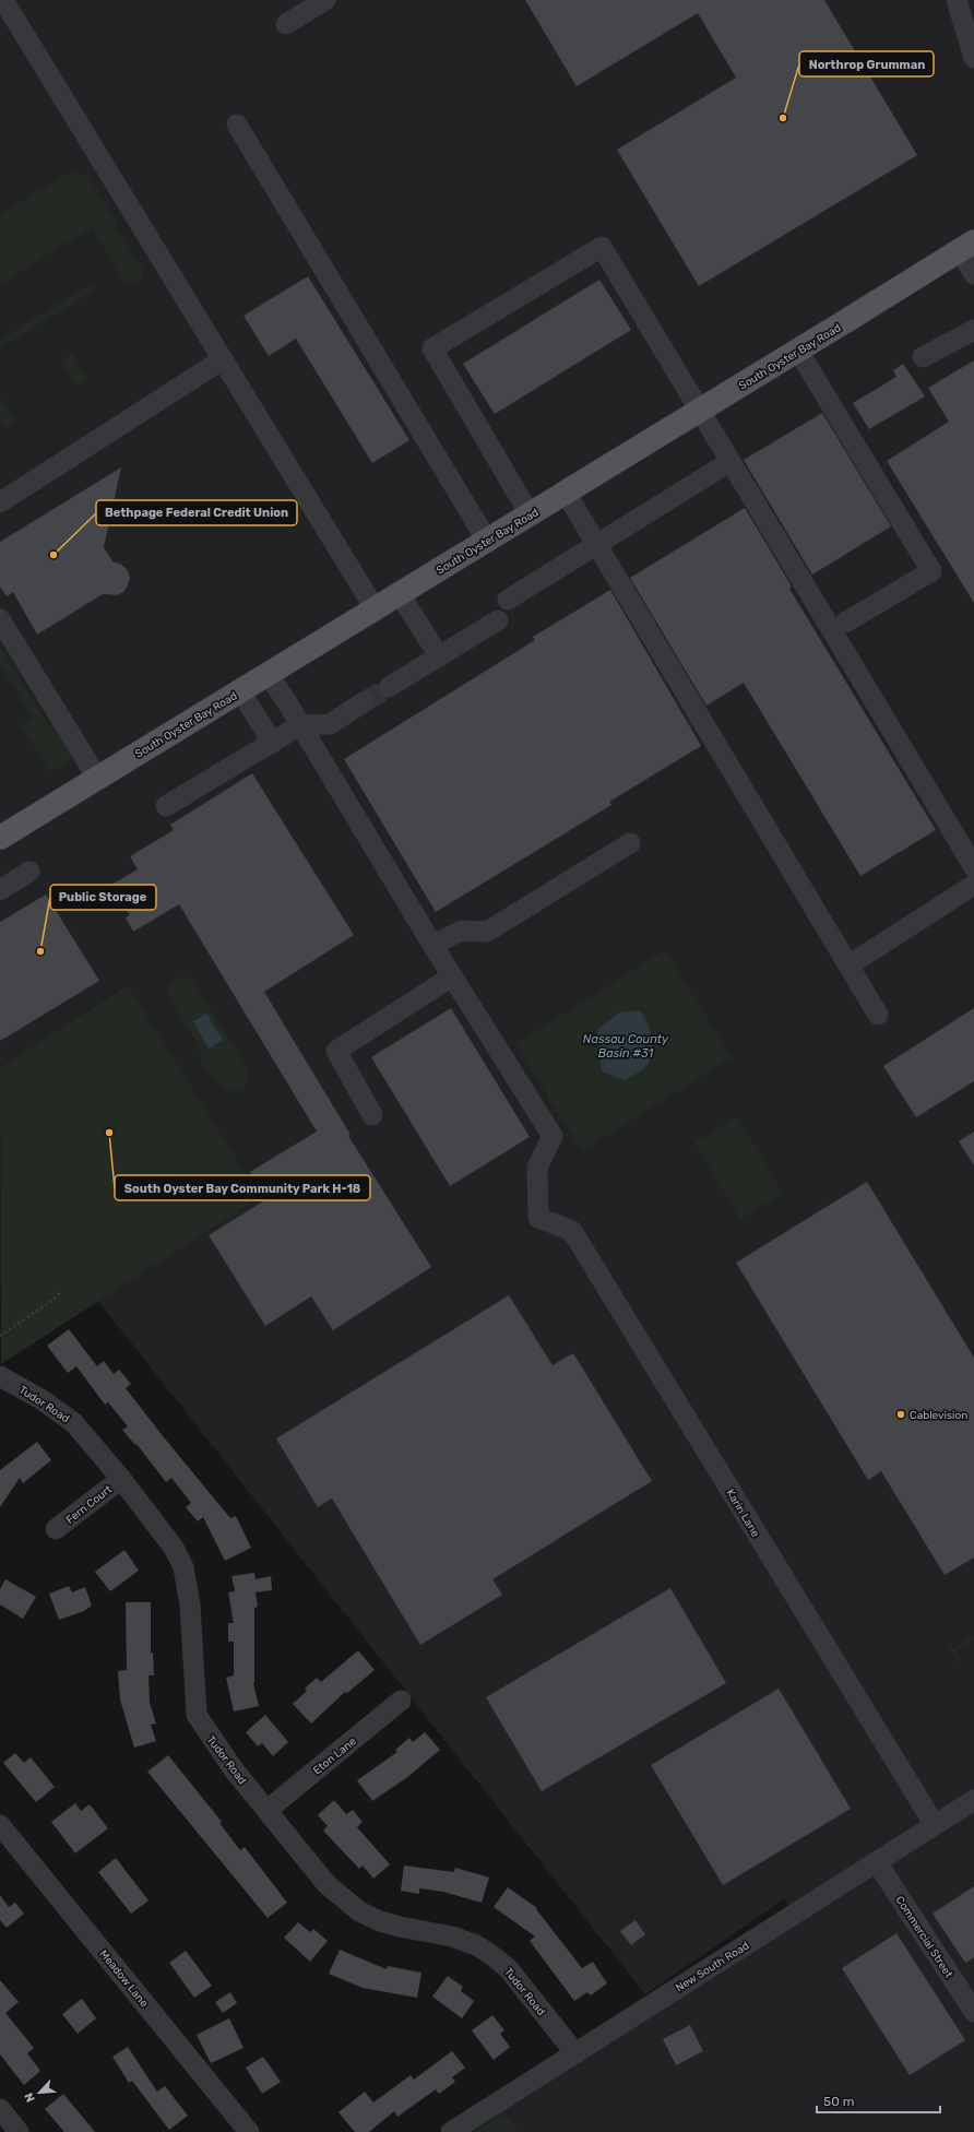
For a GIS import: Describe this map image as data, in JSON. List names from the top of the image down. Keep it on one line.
{"streets":{"main road":["South Oyster Bay Road"],"street":["Tudor Road","Fern Court","Karin Lane","Eton Lane","Commercial Street","New South Road","Meadow Lane"]},"crossings":[["Tudor Road","Fern Court"],["Tudor Road","Eton Lane"],["Tudor Road","New South Road"],["Karin Lane","New South Road"],["Commercial Street","New South Road"]],"water":["Nassau County Basin #31"],"places":["Northrop Grumman","Bethpage Federal Credit Union","Public Storage","South Oyster Bay Community Park H-18","Cablevision"],"scale_bar":"50 m","north":"bottom left"}
